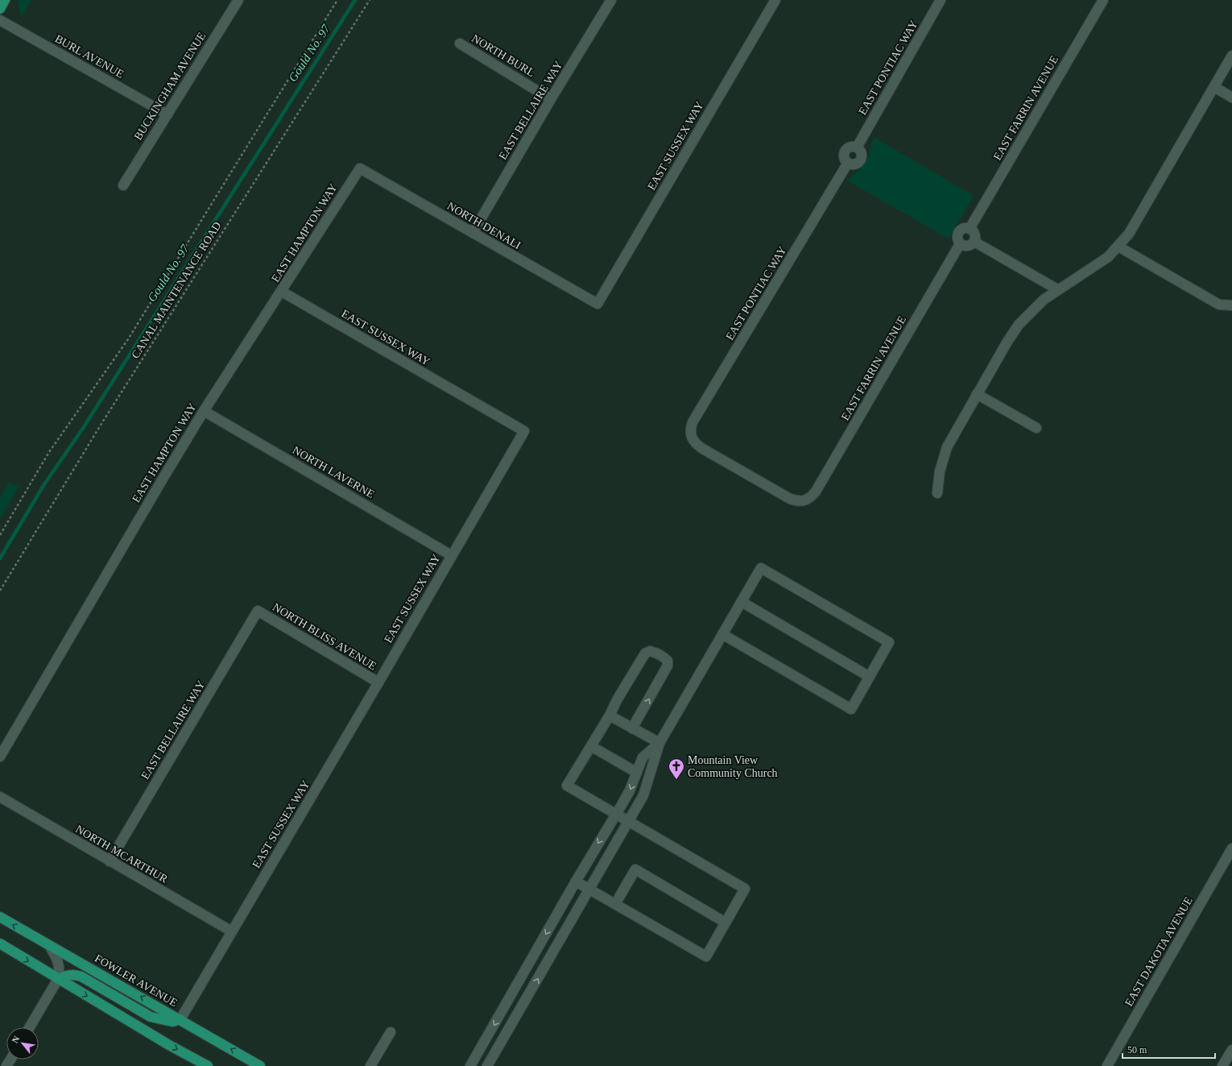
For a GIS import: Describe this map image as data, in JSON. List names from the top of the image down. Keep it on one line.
{"streets":{"main road":["FOWLER AVENUE"],"street":["NORTH BURL","BURL AVENUE","EAST PONTIAC WAY","BUCKINGHAM AVENUE","EAST FARRIN AVENUE","EAST BELLAIRE WAY","EAST SUSSEX WAY","NORTH DENALI","EAST HAMPTON WAY","NORTH LAVERNE","NORTH BLISS AVENUE","NORTH MCARTHUR","EAST DAKOTA AVENUE"],"path":["CANAL MAINTENANCE ROAD"]},"crossings":[["NORTH BURL","EAST BELLAIRE WAY"],["BURL AVENUE","BUCKINGHAM AVENUE"],["EAST PONTIAC WAY","EAST FARRIN AVENUE"],["EAST BELLAIRE WAY","NORTH DENALI"],["EAST BELLAIRE WAY","NORTH BLISS AVENUE"],["EAST BELLAIRE WAY","NORTH MCARTHUR"],["EAST SUSSEX WAY","NORTH DENALI"],["EAST SUSSEX WAY","EAST HAMPTON WAY"],["EAST SUSSEX WAY","NORTH LAVERNE"],["EAST SUSSEX WAY","NORTH BLISS AVENUE"],["EAST SUSSEX WAY","NORTH MCARTHUR"],["EAST SUSSEX WAY","FOWLER AVENUE"],["NORTH DENALI","EAST HAMPTON WAY"],["EAST HAMPTON WAY","NORTH LAVERNE"]],"water":["Gould No. 97"],"places":{"church":["Mountain View Community Church"]},"scale_bar":"50 m","north":"top left"}
